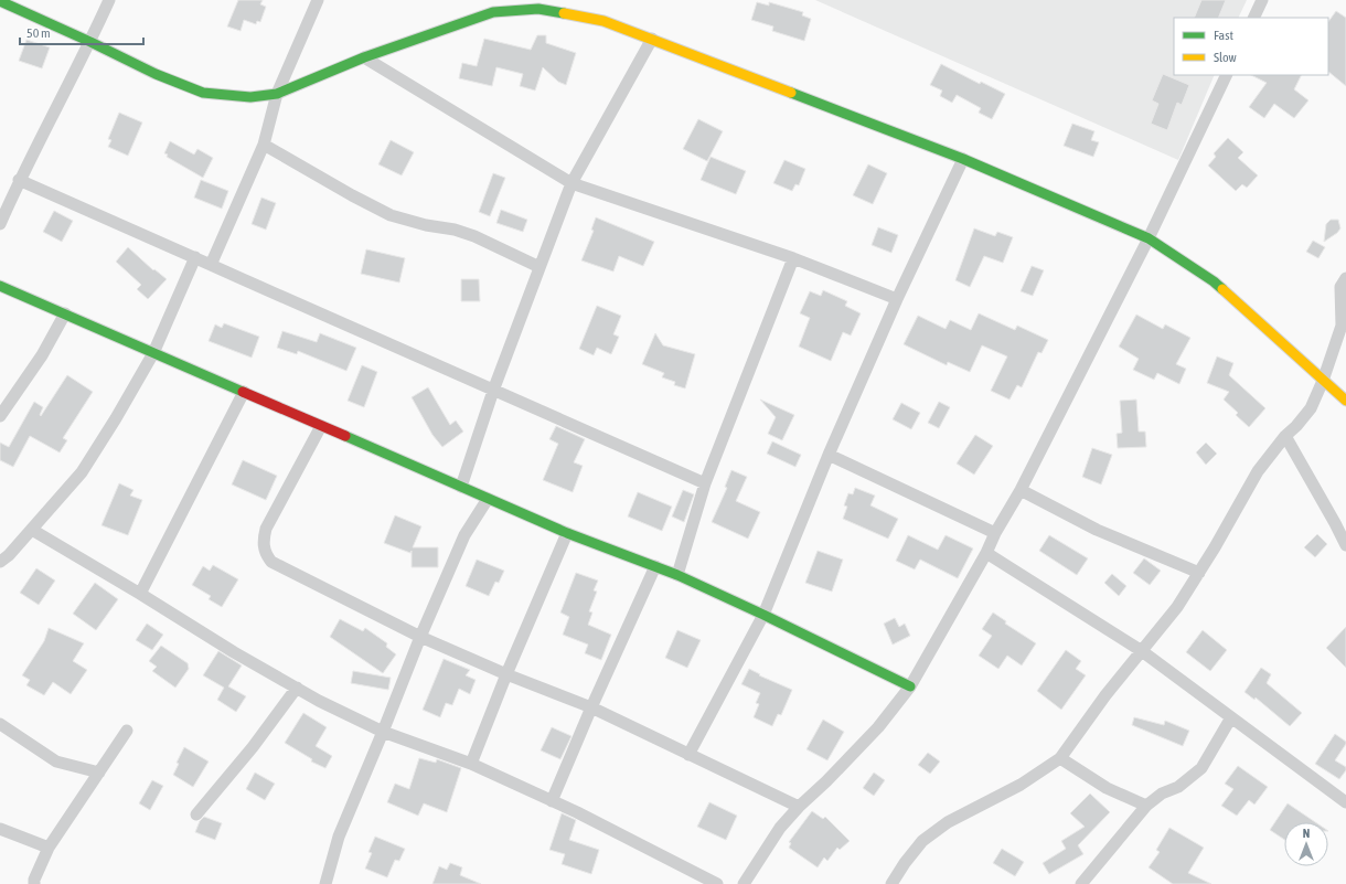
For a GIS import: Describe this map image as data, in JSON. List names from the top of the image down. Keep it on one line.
{"legend":["Fast","Slow"],"scale_bar":"50 m","north":"top"}
